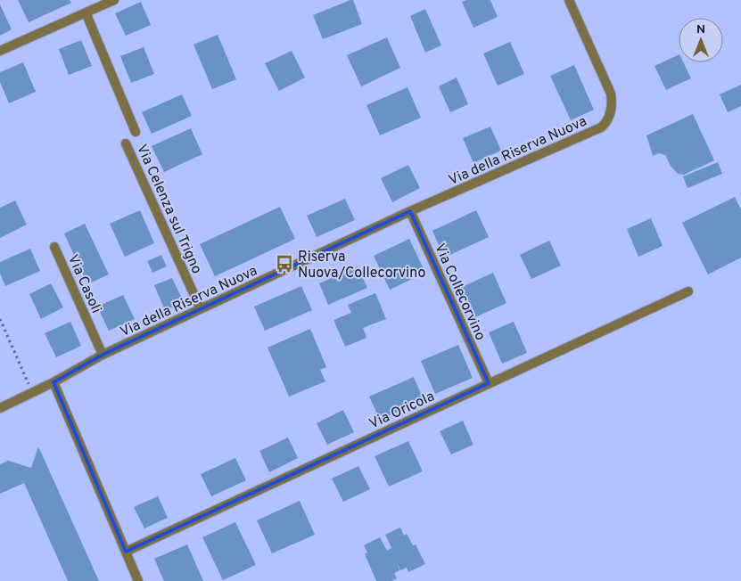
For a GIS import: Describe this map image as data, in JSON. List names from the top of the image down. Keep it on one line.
{"streets":{"street":["Via della Riserva Nuova","Via Celenza sul Trigno","Via Casoli","Via Collecorvino","Via Oricola"]},"crossings":[["Via della Riserva Nuova","Via Celenza sul Trigno"],["Via della Riserva Nuova","Via Casoli"],["Via della Riserva Nuova","Via Collecorvino"],["Via Collecorvino","Via Oricola"]],"places":{"bus stop":["Riserva Nuova/Collecorvino"]},"north":"top"}
